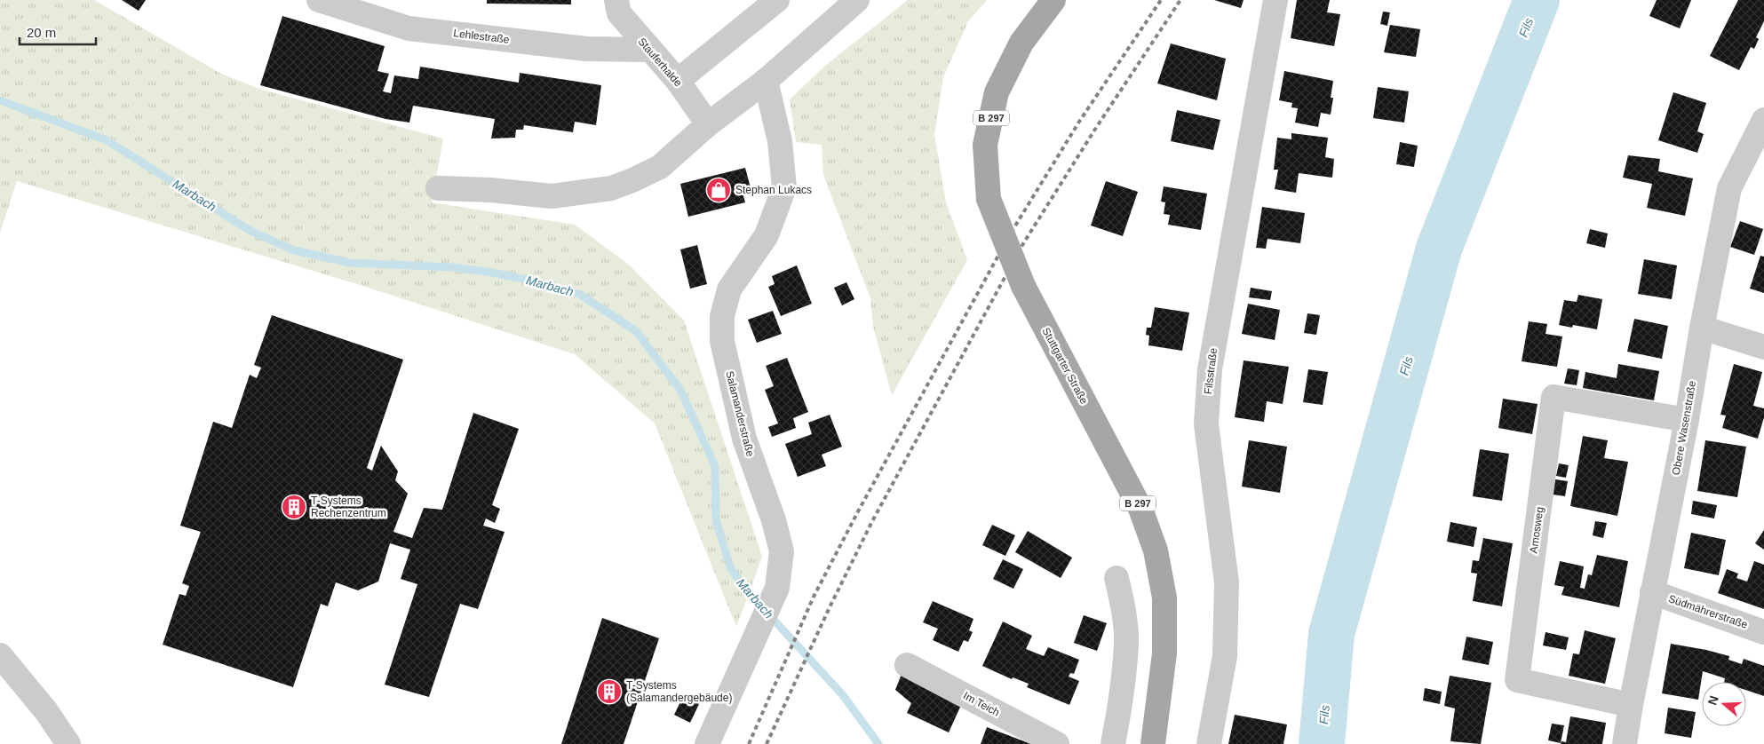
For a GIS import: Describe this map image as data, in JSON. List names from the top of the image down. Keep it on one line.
{"streets":{"main road":["B 297","Stuttgarter Straße"],"street":["Lehlestraße","Stauferhalde","Filsstraße","Salamanderstraße","Obere Wasenstraße","Amosweg","Südmährerstraße","Im Teich"]},"crossings":[["Lehlestraße","Stauferhalde"],["Obere Wasenstraße","Amosweg"],["Obere Wasenstraße","Südmährerstraße"]],"water":["Fils","Marbach"],"places":{"shop":["Stephan Lukacs"],"building":["T-Systems Rechenzentrum","T-Systems (Salamandergebäude)"]},"scale_bar":"20 m","north":"left"}
